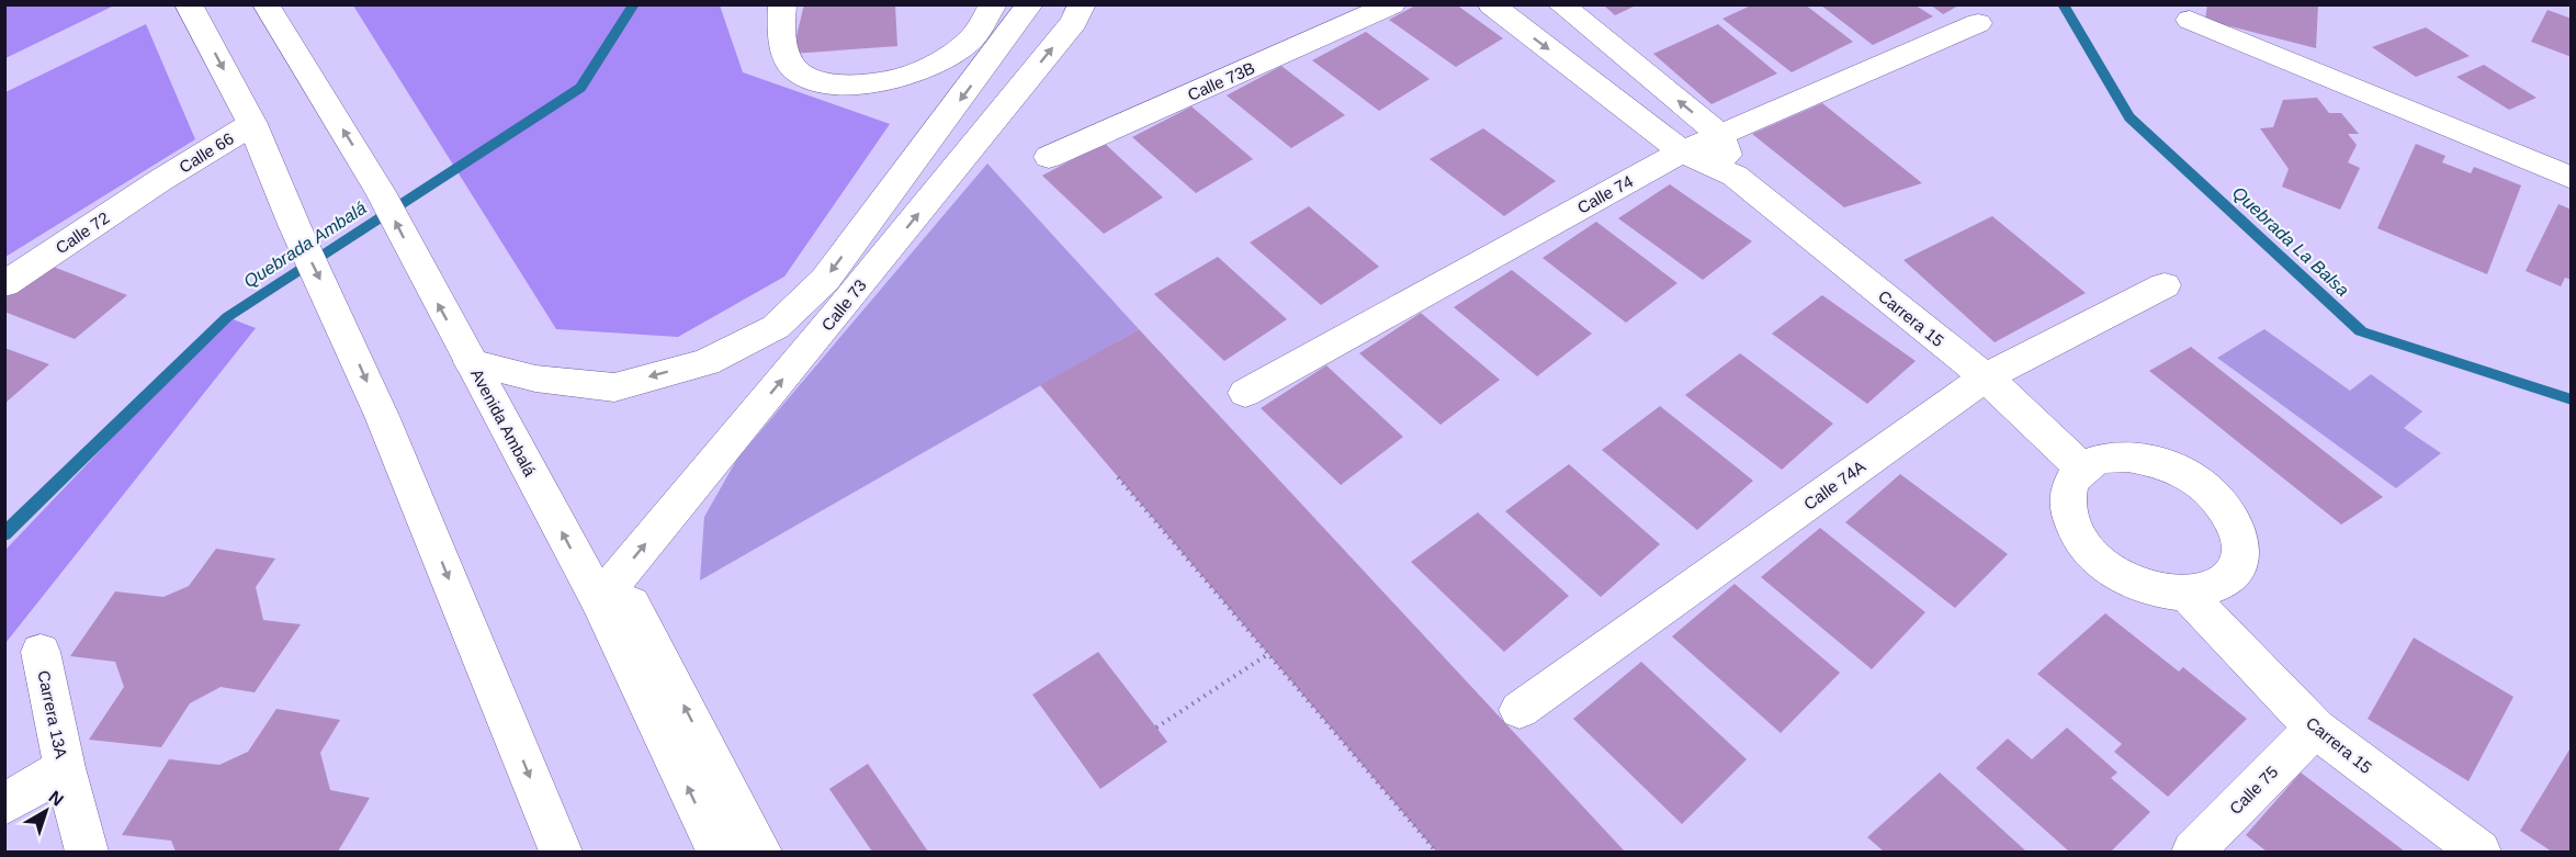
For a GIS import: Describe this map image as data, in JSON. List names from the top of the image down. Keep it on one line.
{"streets":{"street":["Calle 73B","Calle 66","Calle 74","Calle 72","Calle 73","Carrera 15","Avenida Ambalá","Calle 74A","Carrera 13A","Calle 75"]},"crossings":[["Calle 66","Calle 72"],["Calle 74","Carrera 15"],["Calle 73","Avenida Ambalá"],["Carrera 15","Calle 74A"],["Carrera 15","Calle 75"]],"water":["Quebrada La Balsa","Quebrada Ambalá"],"north":"top right"}
